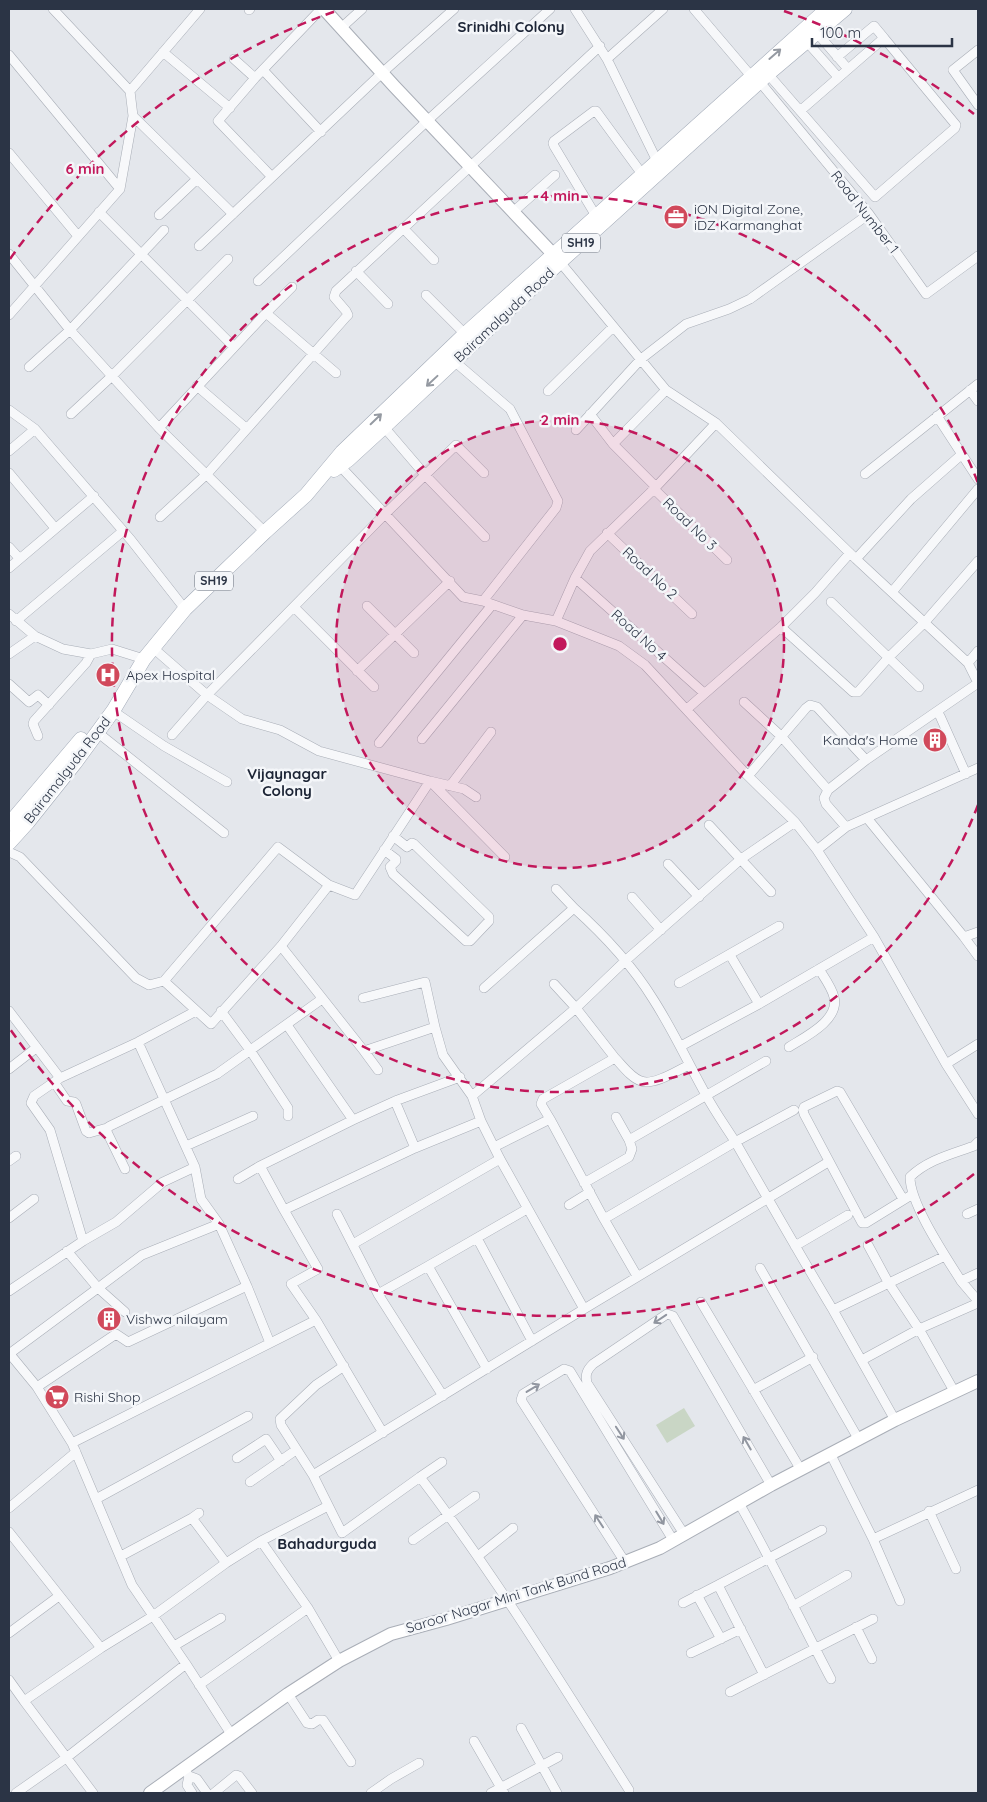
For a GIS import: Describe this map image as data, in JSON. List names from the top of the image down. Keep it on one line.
{"streets":{"main road":["SH19","Bairamalguda Road","Saroor Nagar Mini Tank Bund Road"],"street":["Road Number 1","Road No 3","Road No 2","Road No 4"]},"crossings":[["Road Number 1","Bairamalguda Road"]],"districts":["Srinidhi Colony","Vijaynagar Colony","Bahadurguda"],"places":{"office":["iON Digital Zone, iDZ Karmanghat"],"hospital":["Apex Hospital"],"building":["Kanda's Home","Vishwa nilayam"],"supermarket":["Rishi Shop"]},"scale_bar":"100 m","rings":["6 min","4 min","2 min"]}
